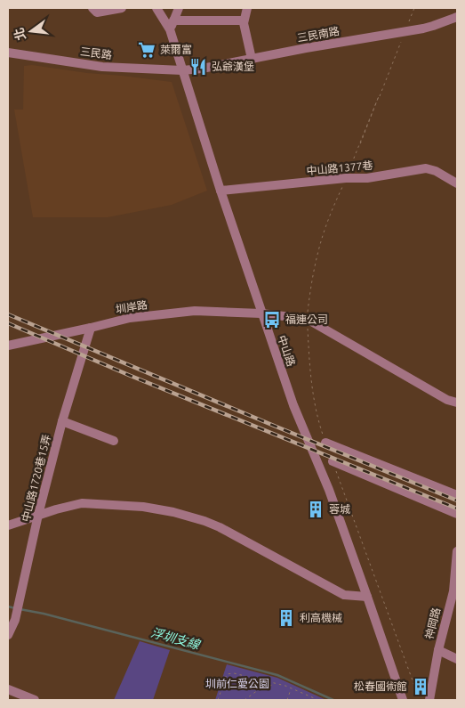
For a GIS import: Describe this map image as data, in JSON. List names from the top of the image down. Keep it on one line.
{"streets":{"street":["三民南路","三民路","中山路1377巷","圳岸路","中山路","中山路1720巷15弄","神岡路"]},"crossings":[["三民南路","三民路"],["三民南路","中山路"],["三民路","中山路"],["中山路1377巷","中山路"],["圳岸路","中山路"],["圳岸路","中山路1720巷15弄"]],"water":["浮圳支線"],"parks":["圳前仁愛公園"],"places":{"supermarket":["萊爾富"],"restaurant":["弘爺漢堡"],"bus stop":["福連公司"],"building":["蓉城","利高機械","松春國術館"]},"north":"left"}
